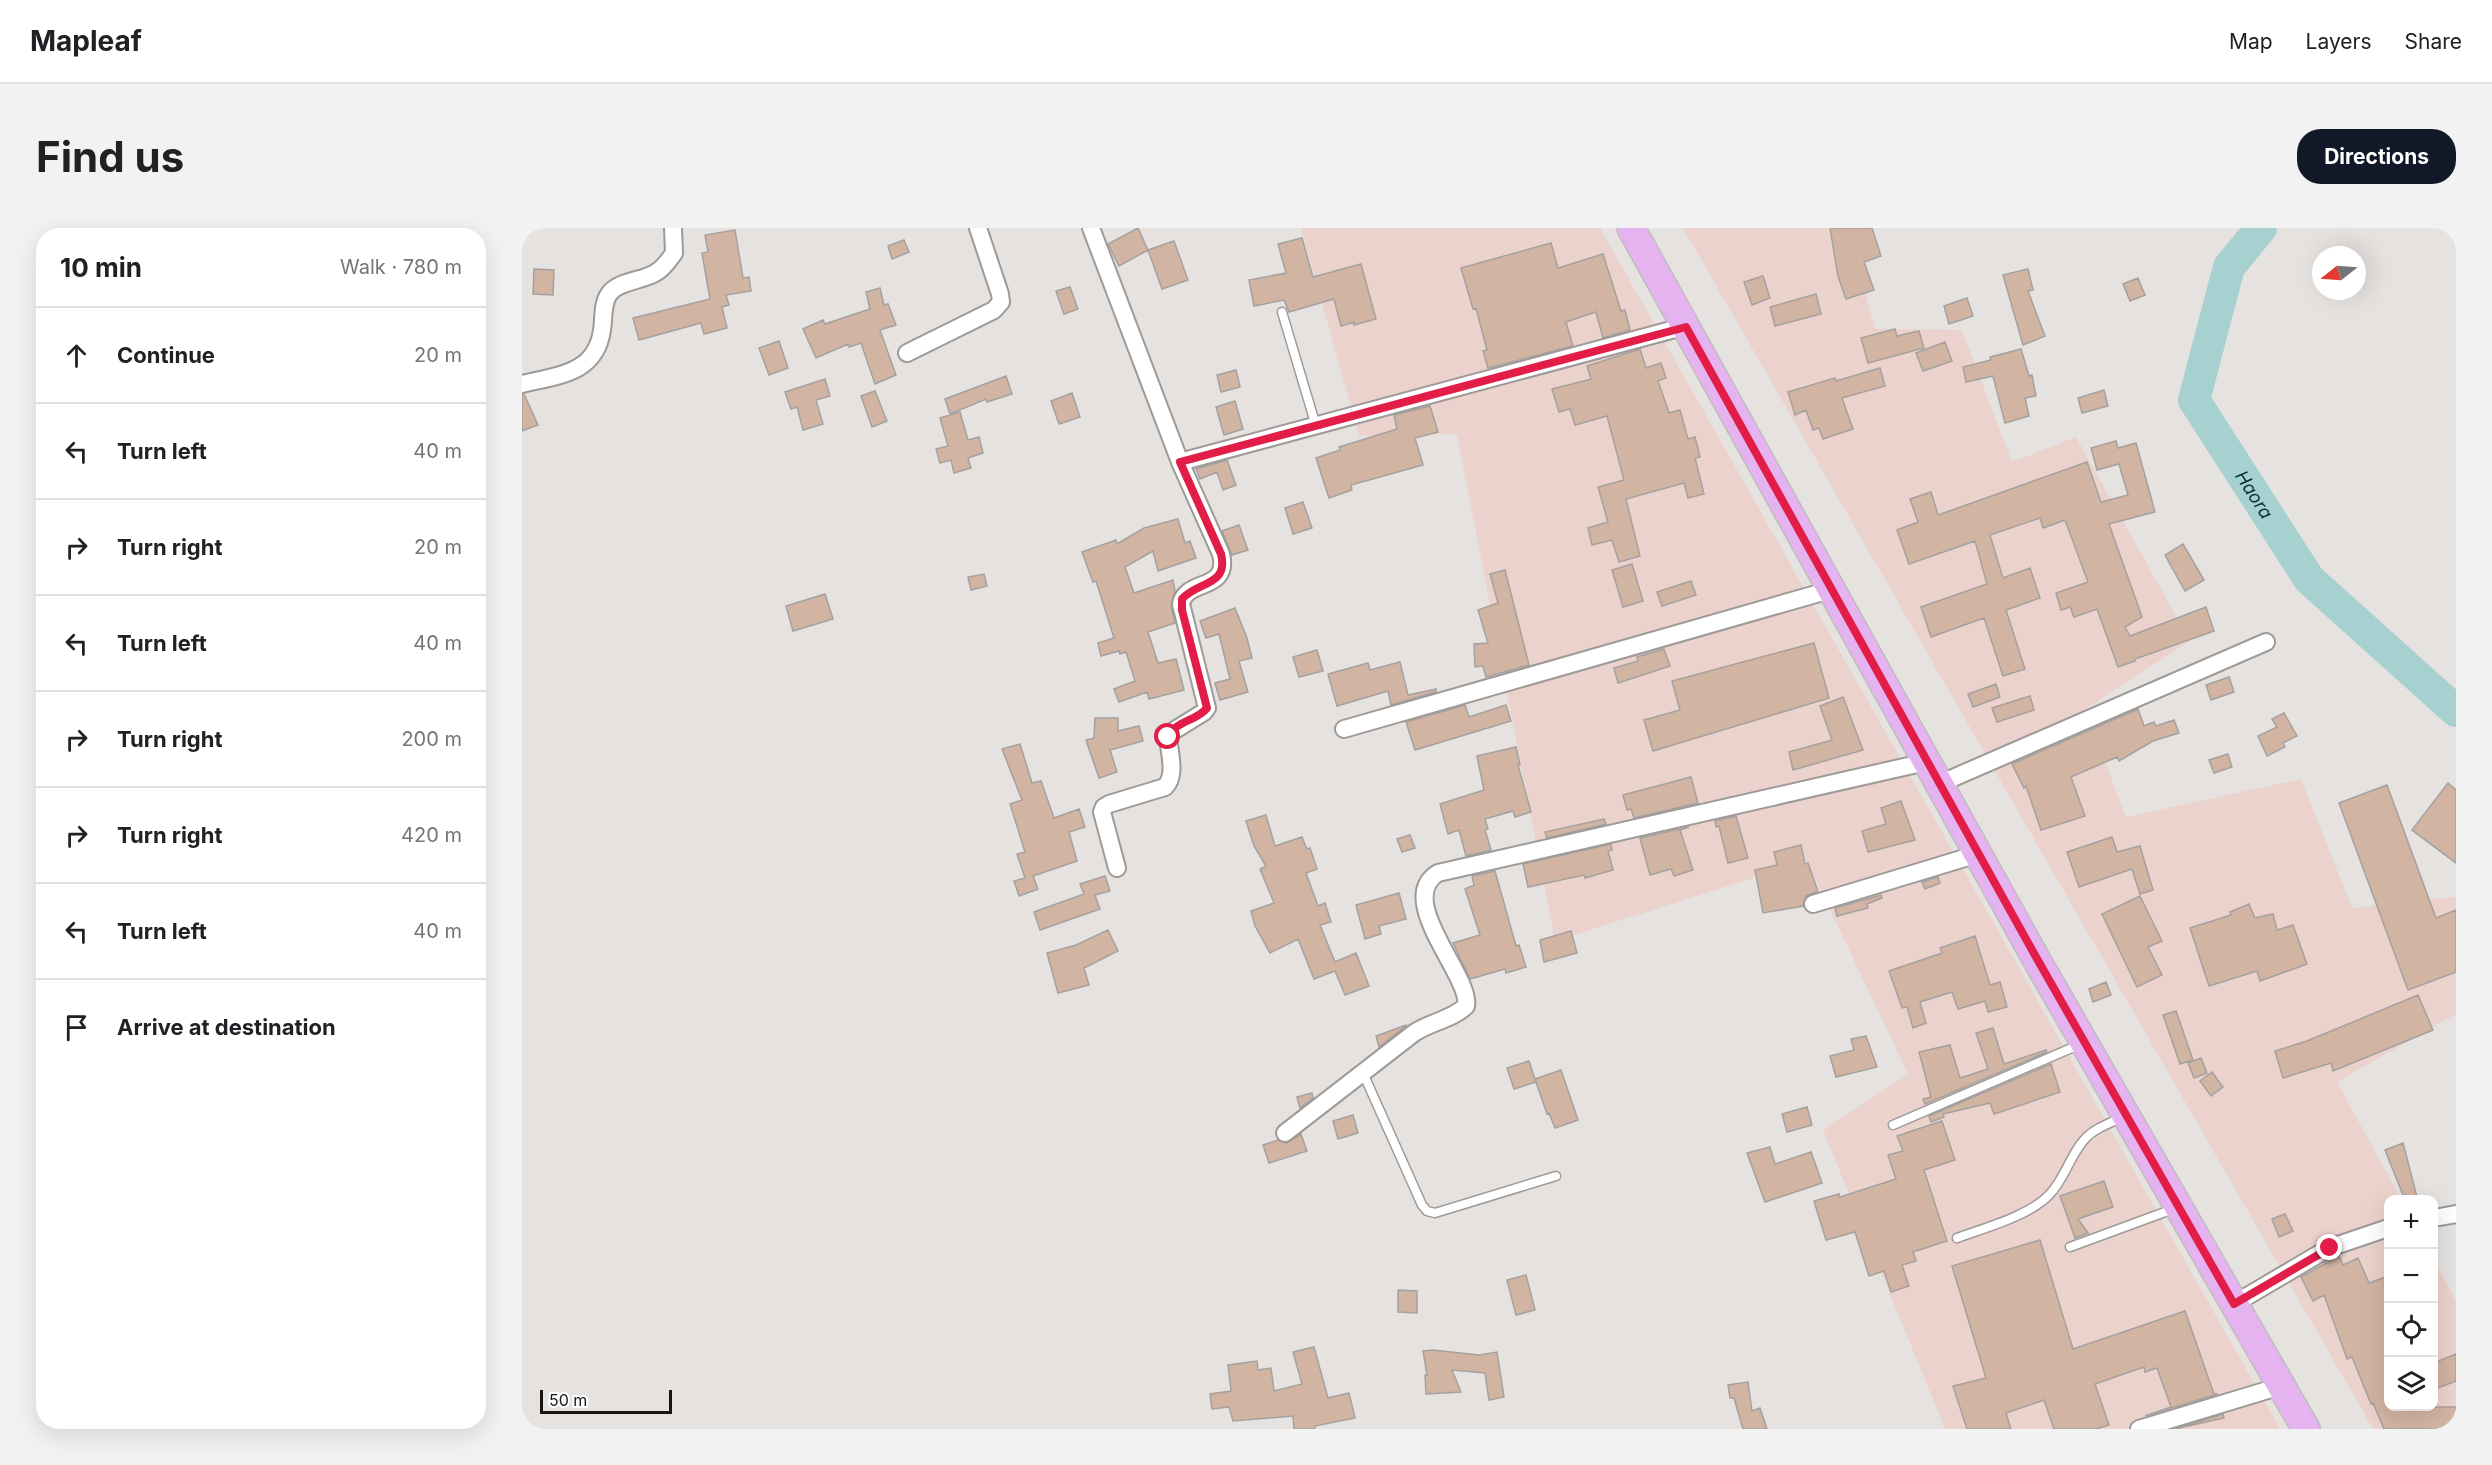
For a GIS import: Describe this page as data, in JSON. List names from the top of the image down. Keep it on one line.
{"water":["Haora"],"scale_bar":"50 m","north":"left","page":{"header":"Mapleaf","nav":["Map","Layers","Share"],"buttons":"Directions","title":"Find us","heading":["10 min","Walk · 780 m"],"list":[["Continue","20 m"],["Turn left","40 m"],["Turn right","20 m"],["Turn left","40 m"],["Turn right","200 m"],["Turn right","420 m"],["Turn left","40 m"],"Arrive at destination"],"map_buttons":["+","−"],"scale":"50 m"}}
